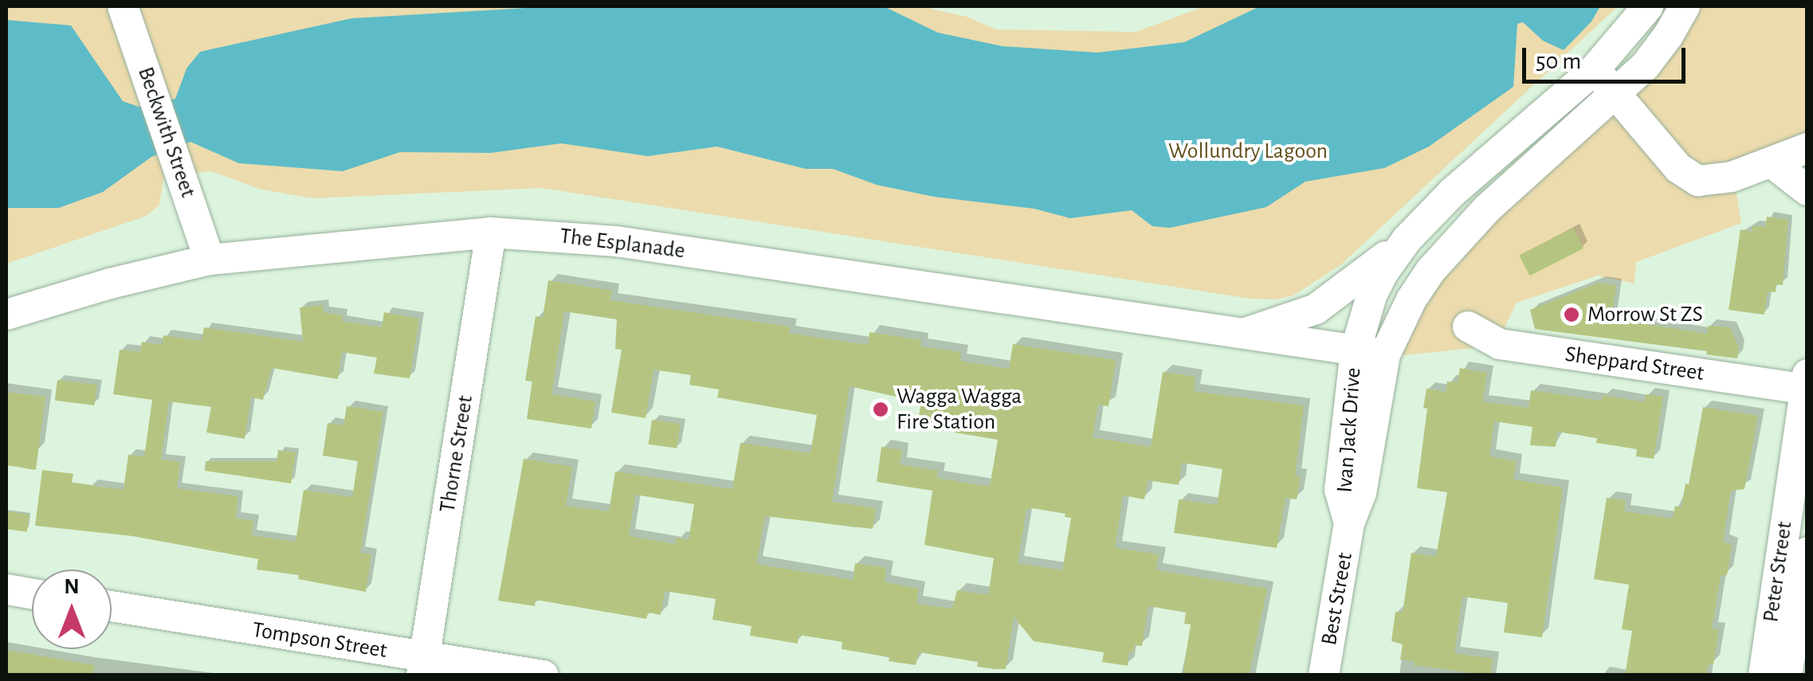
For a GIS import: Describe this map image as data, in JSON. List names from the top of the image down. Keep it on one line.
{"streets":{"street":["Beckwith Street","The Esplanade","Sheppard Street","Ivan Jack Drive","Thorne Street","Peter Street","Best Street","Tompson Street"]},"crossings":[["Beckwith Street","The Esplanade"],["The Esplanade","Ivan Jack Drive"],["The Esplanade","Thorne Street"],["Sheppard Street","Peter Street"],["Ivan Jack Drive","Best Street"],["Thorne Street","Tompson Street"]],"parks":["Wollundry Lagoon"],"places":["Morrow St ZS","Wagga Wagga Fire Station"],"scale_bar":"50 m","north":"top"}
